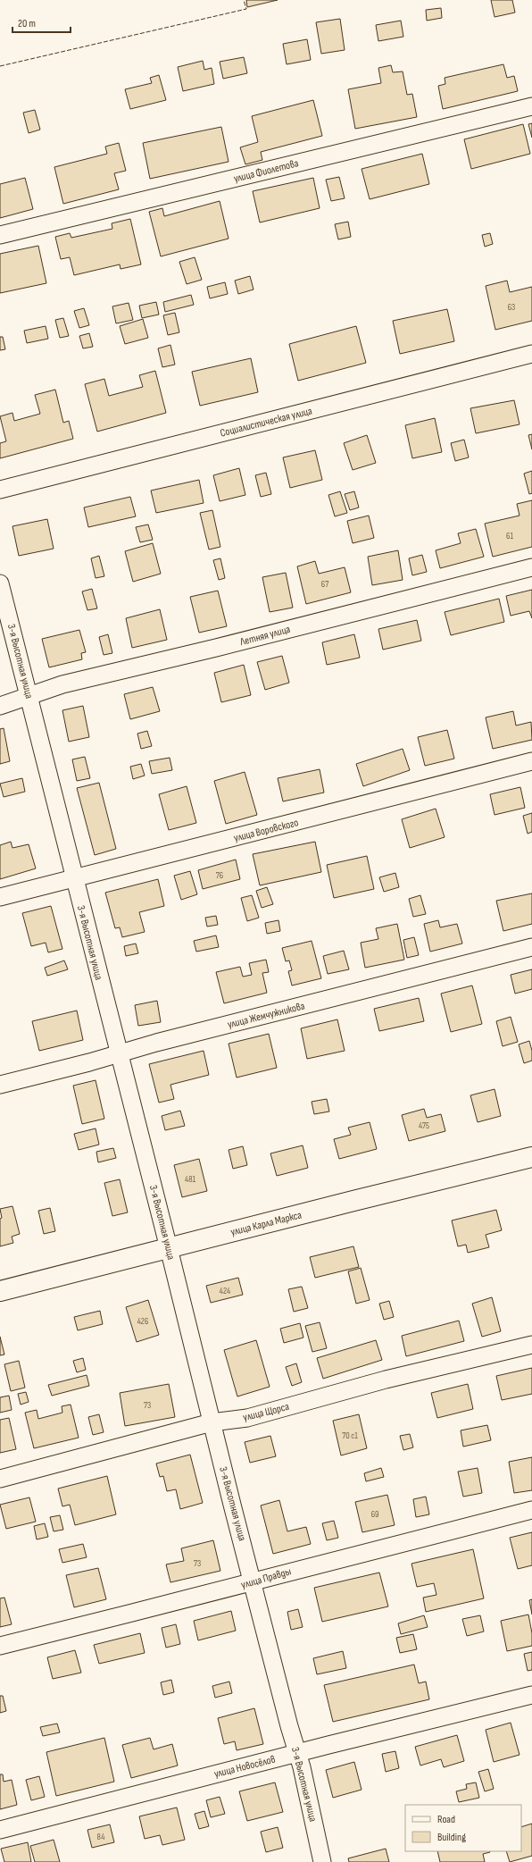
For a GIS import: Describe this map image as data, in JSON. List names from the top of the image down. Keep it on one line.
{"streets":{"main road":["улица Карла Маркса"],"street":["улица Фиолетова","Социалистическая улица","Летняя улица","3-я Высотная улица","улица Воровского","улица Жемчужникова","улица Щорса","улица Правды","улица Новосёлов"]},"crossings":[["Летняя улица","3-я Высотная улица"],["3-я Высотная улица","улица Воровского"],["3-я Высотная улица","улица Жемчужникова"],["3-я Высотная улица","улица Карла Маркса"],["3-я Высотная улица","улица Щорса"],["3-я Высотная улица","улица Правды"],["3-я Высотная улица","улица Новосёлов"]],"house_numbers":["63","61","67","76","475","481","424","426","73","70 с1","69","73","84"],"legend":["Road","Building"],"scale_bar":"20 m"}
